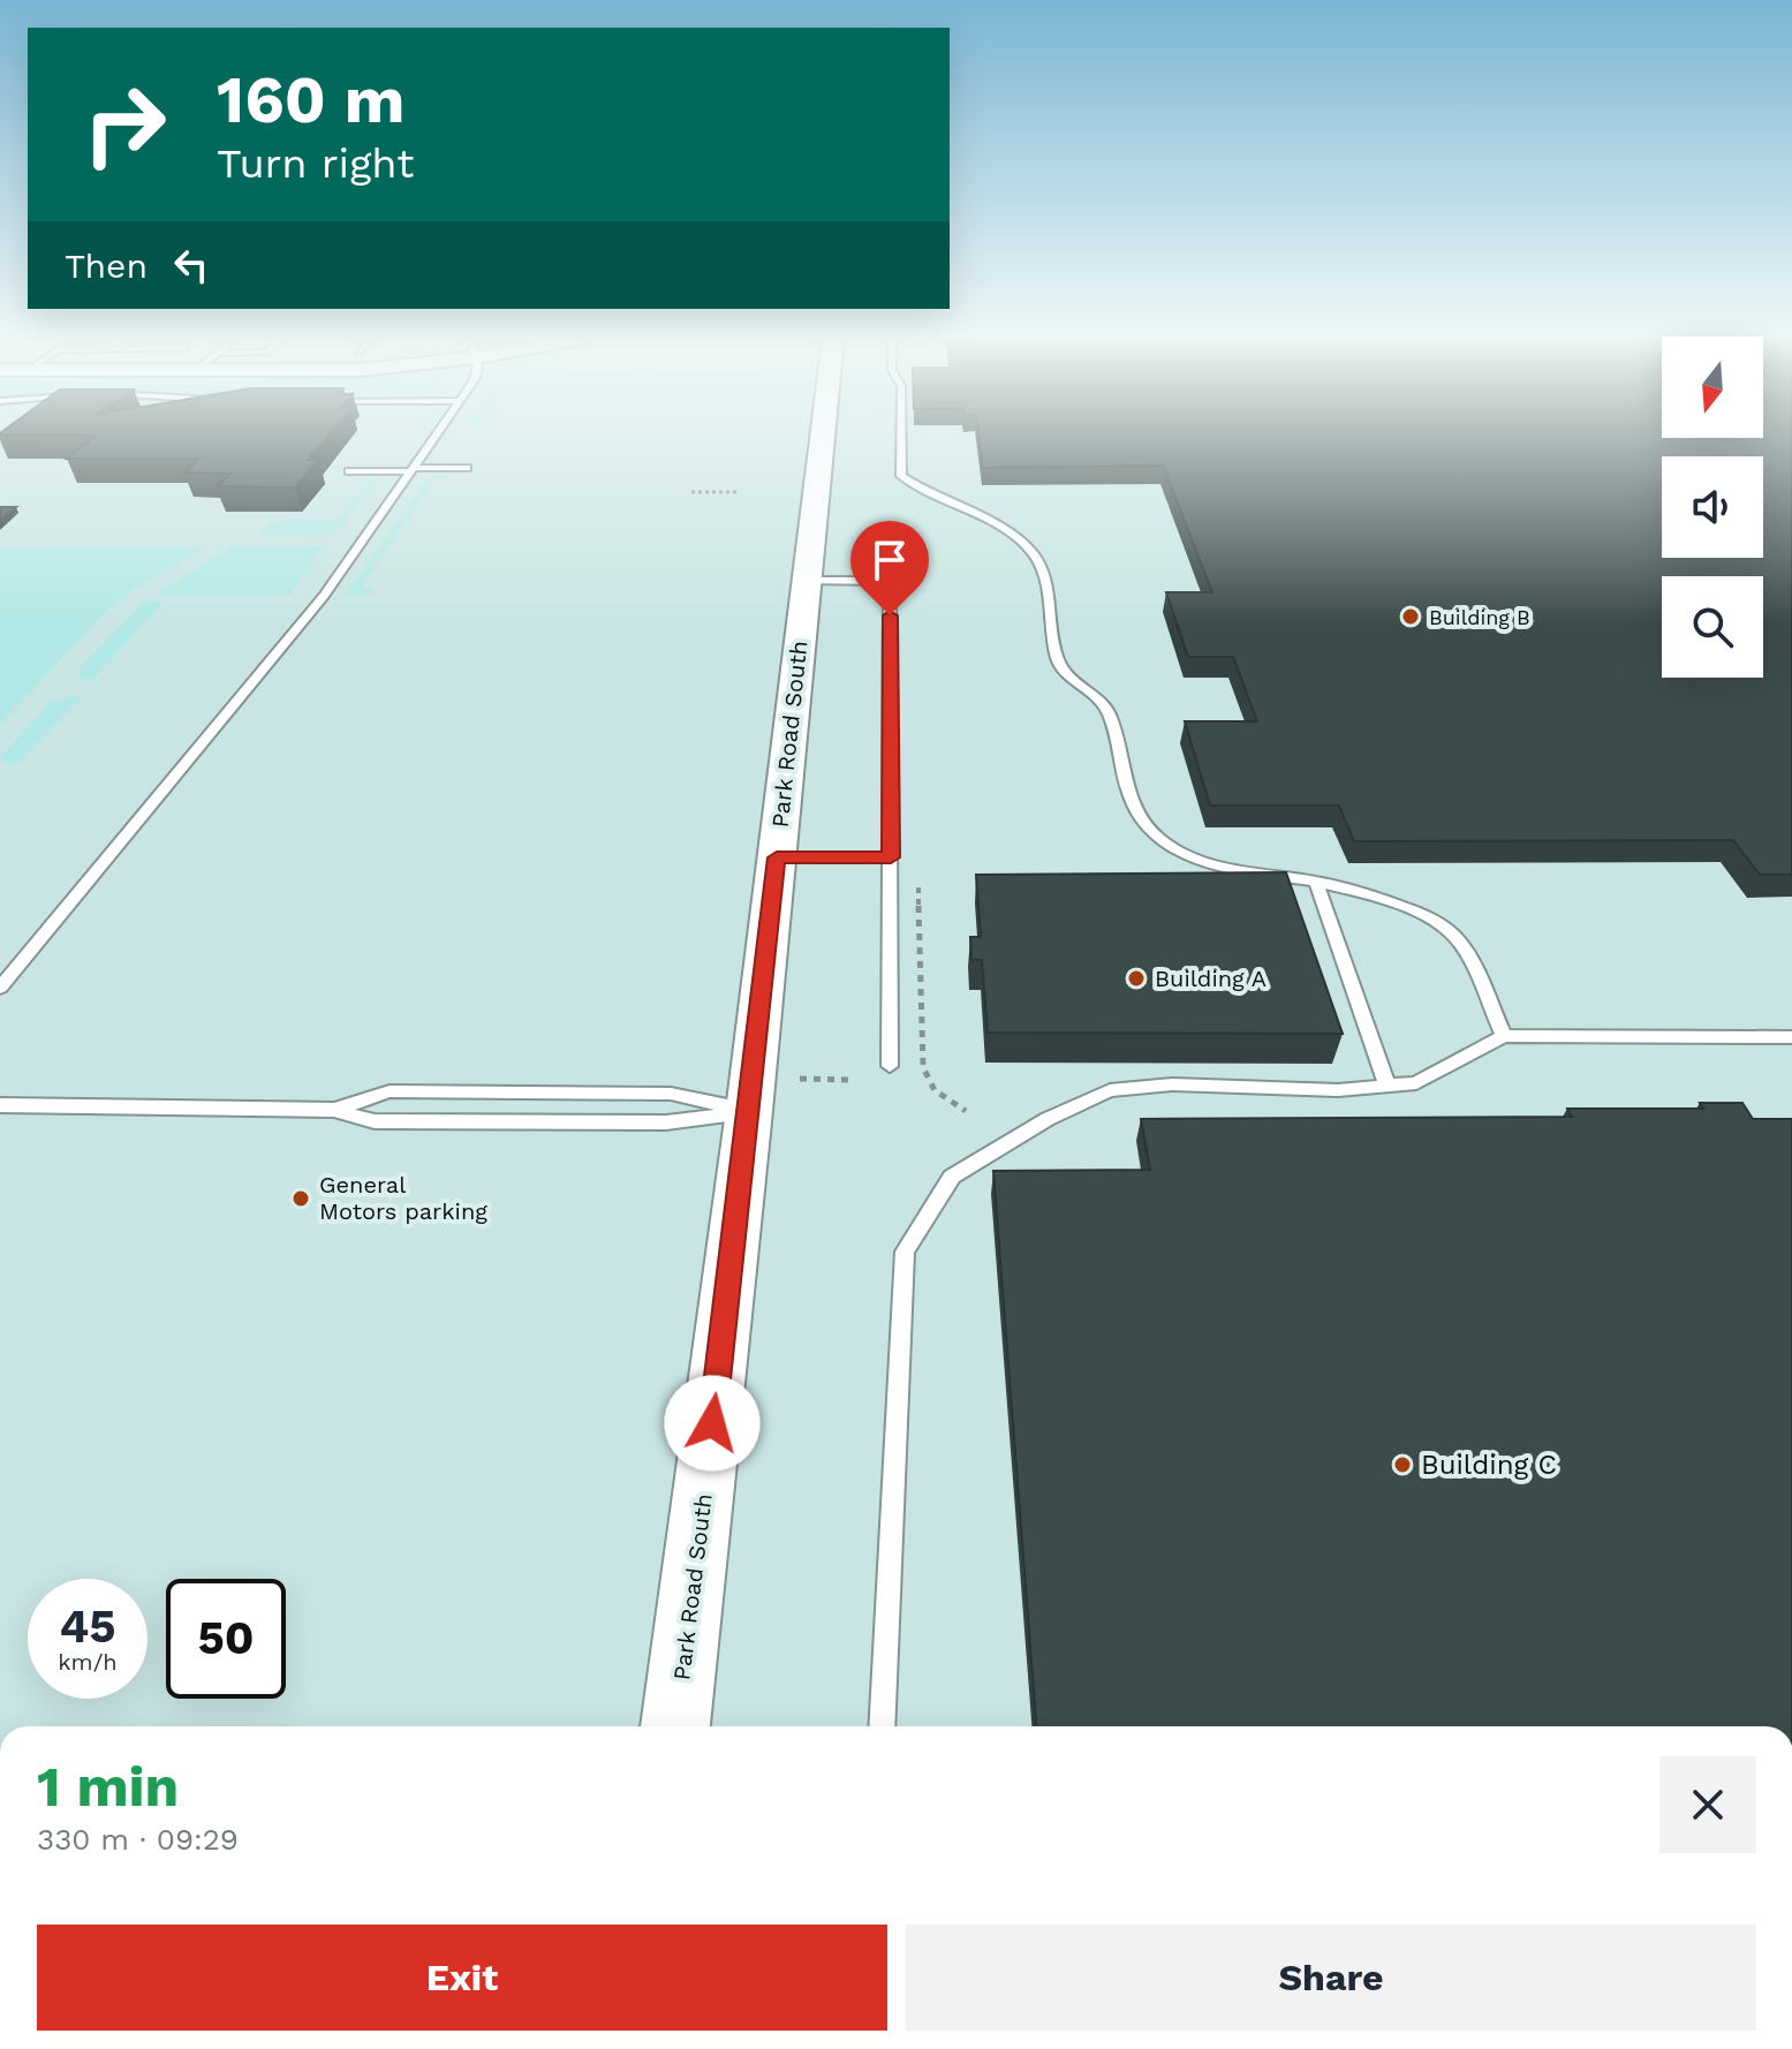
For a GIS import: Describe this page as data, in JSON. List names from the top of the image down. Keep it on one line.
{"streets":{"main road":["Park Road South"]},"places":["Building B","Building A","General Motors parking","Building C"],"north":"bottom","page":{"turn":["160 m","Turn right"],"then":"Then","speed":"45 km/h","limit":"50","heading":["1 min","330 m · 09:29"],"buttons":["Exit","Share"]}}
